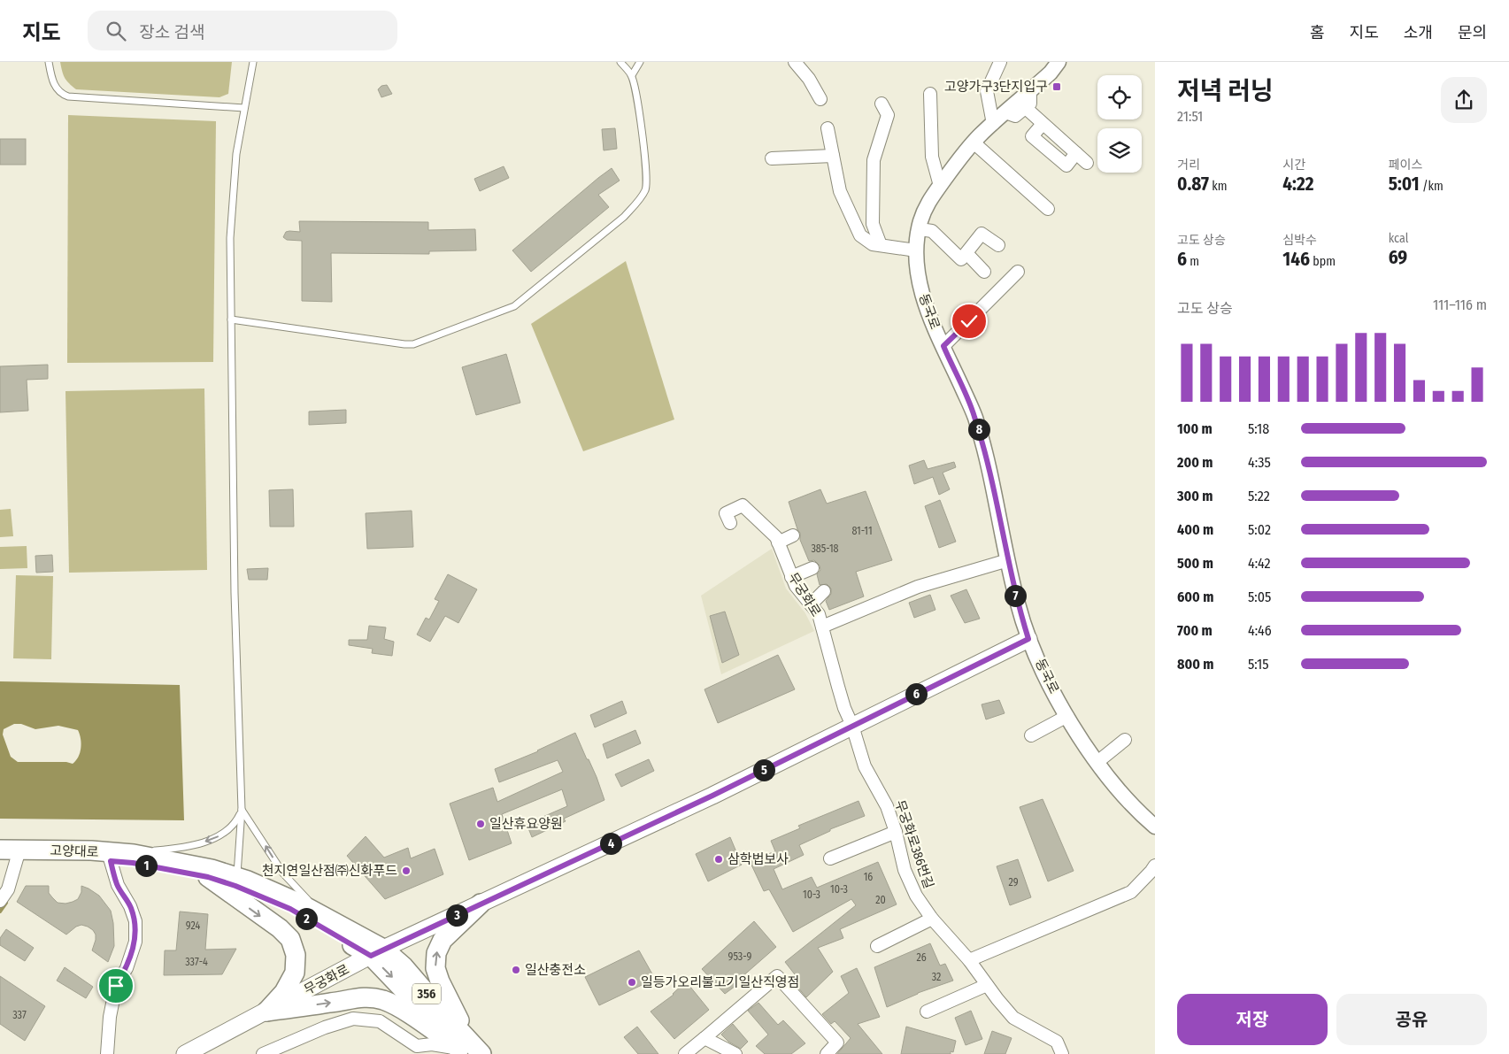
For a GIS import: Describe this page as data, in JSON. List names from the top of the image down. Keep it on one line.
{"streets":{"main road":["무궁화로","고양대로"],"street":["동국로","무궁화로386번길"]},"crossings":[["동국로","무궁화로"],["무궁화로","무궁화로386번길"],["무궁화로","고양대로"]],"places":{"transit":["고양가구3단지입구"],"other":["일산휴요양원","삼학법보사","천지연일산점㈜신화푸드","일산충전소","일등가오리불고기일산직영점"]},"house_numbers":["81-11","385-18","16","29","10-3","10-3","20","924","953-9","26","337-4","32","337"],"page":{"header":"지도","search":"장소 검색","nav":["홈","지도","소개","문의"],"heading":["저녁 러닝","21:51"],"stats":[["거리","0.87 km"],["시간","4:22"],["페이스","5:01 /km"],["고도 상승","6 m"],["심박수","146 bpm"],["kcal","69"]],"chart":["고도 상승","111–116 m"],"list":[{"name":"100 m","note":"5:18"},{"name":"200 m","note":"4:35"},{"name":"300 m","note":"5:22"},{"name":"400 m","note":"5:02"},{"name":"500 m","note":"4:42"},{"name":"600 m","note":"5:05"},{"name":"700 m","note":"4:46"},{"name":"800 m","note":"5:15"}],"pins":["8","7","6","5","4","1","3","2"],"buttons":["저장","공유"]}}
